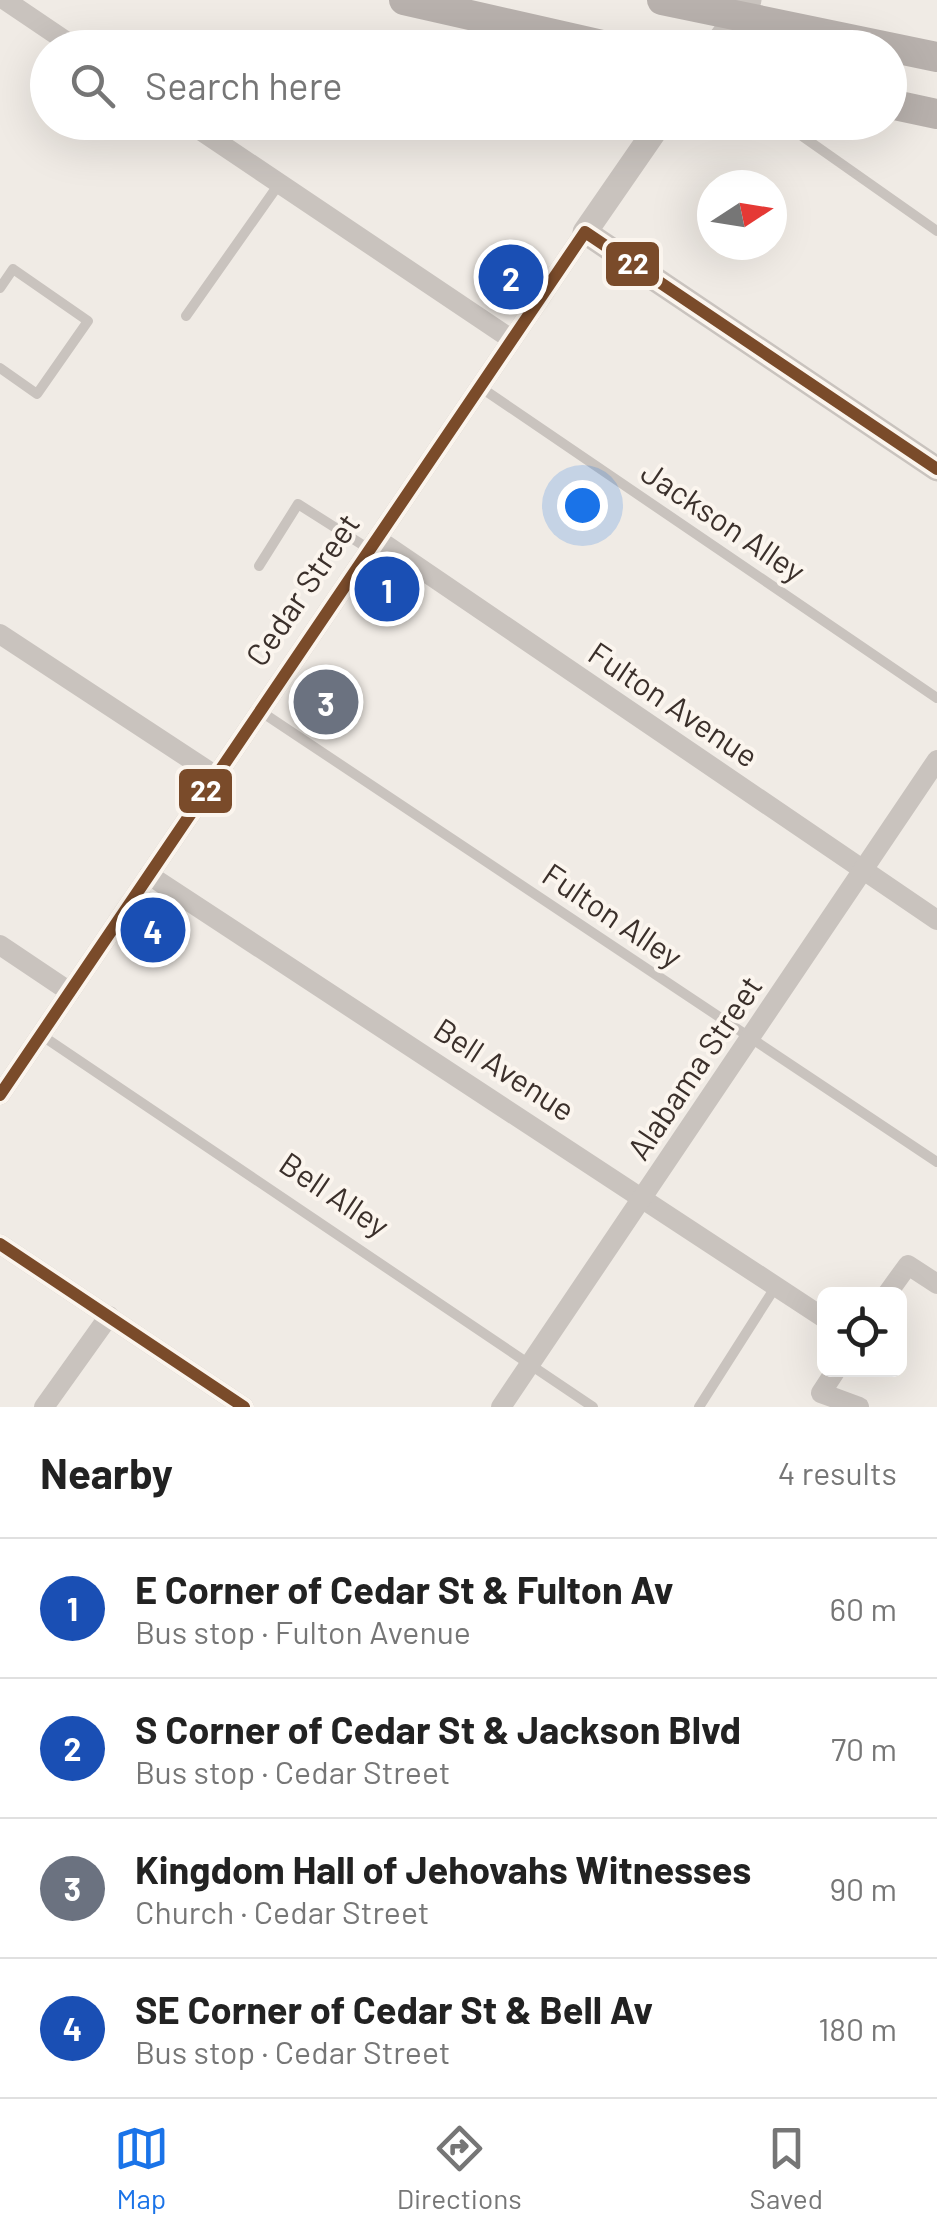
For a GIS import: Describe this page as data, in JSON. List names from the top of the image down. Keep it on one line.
{"streets":{"street":["Cedar Street","Fulton Avenue","Alabama Street","Bell Avenue"],"lane":["Jackson Alley","Fulton Alley","Bell Alley"]},"crossings":[["Jackson Alley","Cedar Street"],["Cedar Street","Fulton Avenue"],["Cedar Street","Fulton Alley"],["Cedar Street","Bell Avenue"],["Cedar Street","Bell Alley"],["Fulton Avenue","Alabama Street"],["Fulton Alley","Alabama Street"],["Alabama Street","Bell Avenue"],["Alabama Street","Bell Alley"]],"lines":["transit line 22"],"north":"right","page":{"search":"Search here","pins":["2","1","3","4"],"heading":["Nearby","4 results"],"list":[{"mark":"1","name":"E Corner of Cedar St & Fulton Av","note":"Bus stop · Fulton Avenue","value":"60 m"},{"mark":"2","name":"S Corner of Cedar St & Jackson Blvd","note":"Bus stop · Cedar Street","value":"70 m"},{"mark":"3","name":"Kingdom Hall of Jehovahs Witnesses","note":"Church · Cedar Street","value":"90 m"},{"mark":"4","name":"SE Corner of Cedar St & Bell Av","note":"Bus stop · Cedar Street","value":"180 m"}],"nav":["Map","Directions","Saved"]}}
